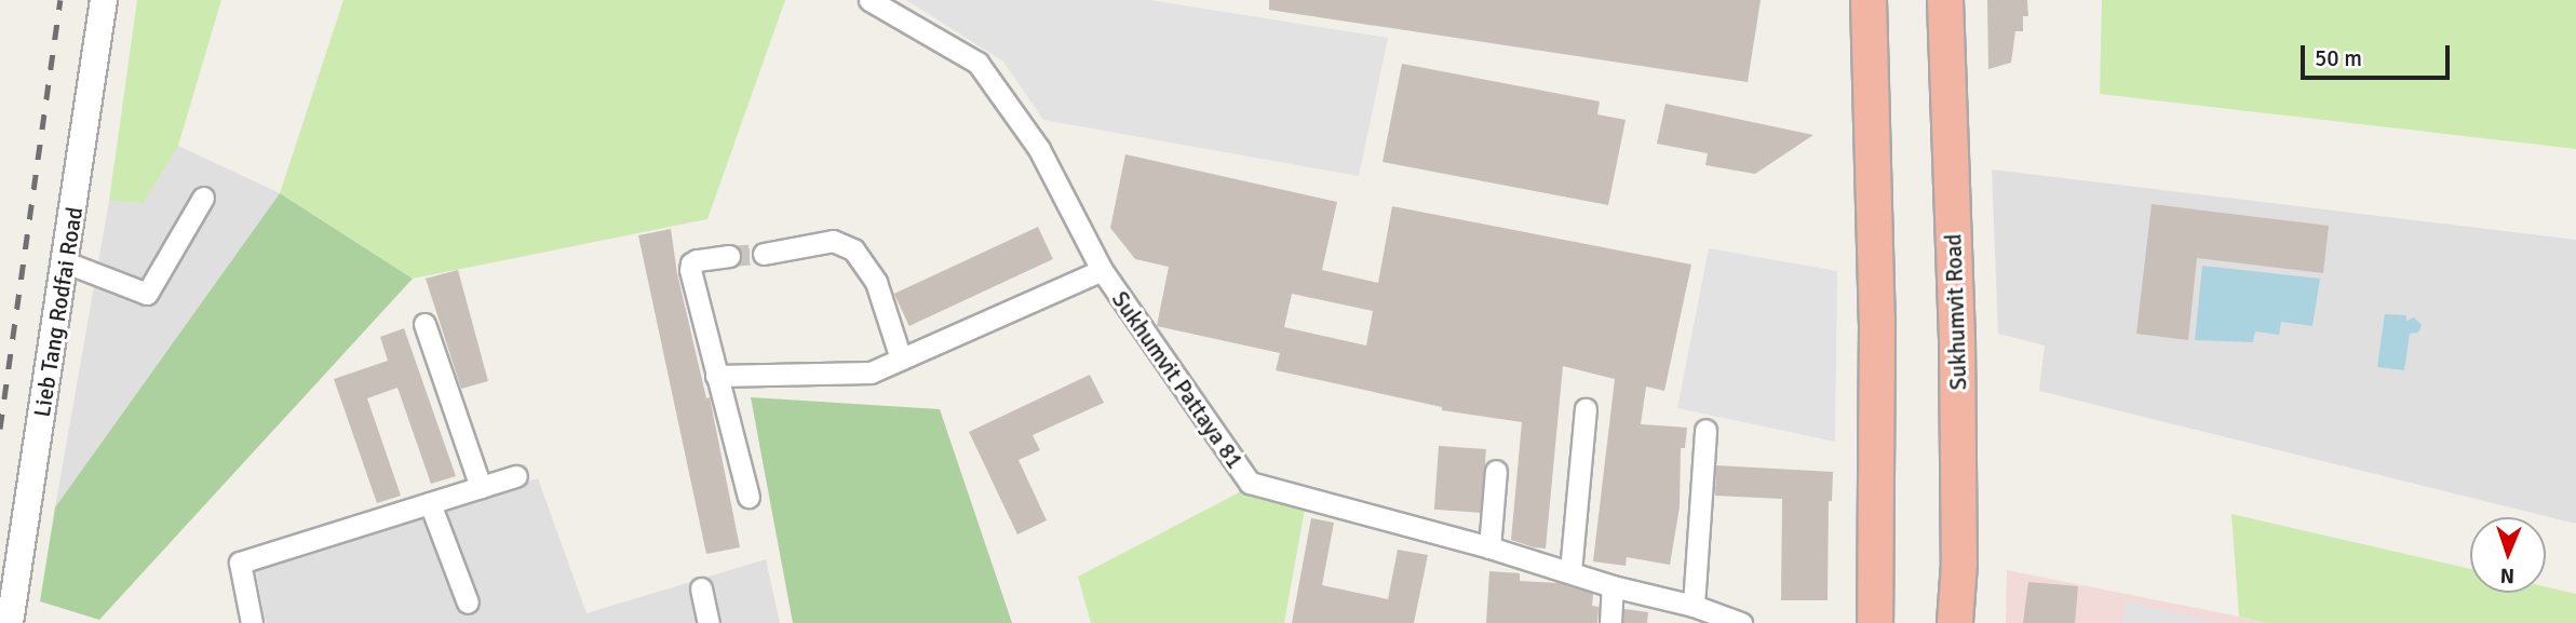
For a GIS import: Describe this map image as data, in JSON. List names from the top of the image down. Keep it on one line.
{"streets":{"highway":["Sukhumvit Road"],"street":["Lieb Tang Rodfai Road","Sukhumvit Pattaya 81"]},"scale_bar":"50 m","north":"bottom"}
